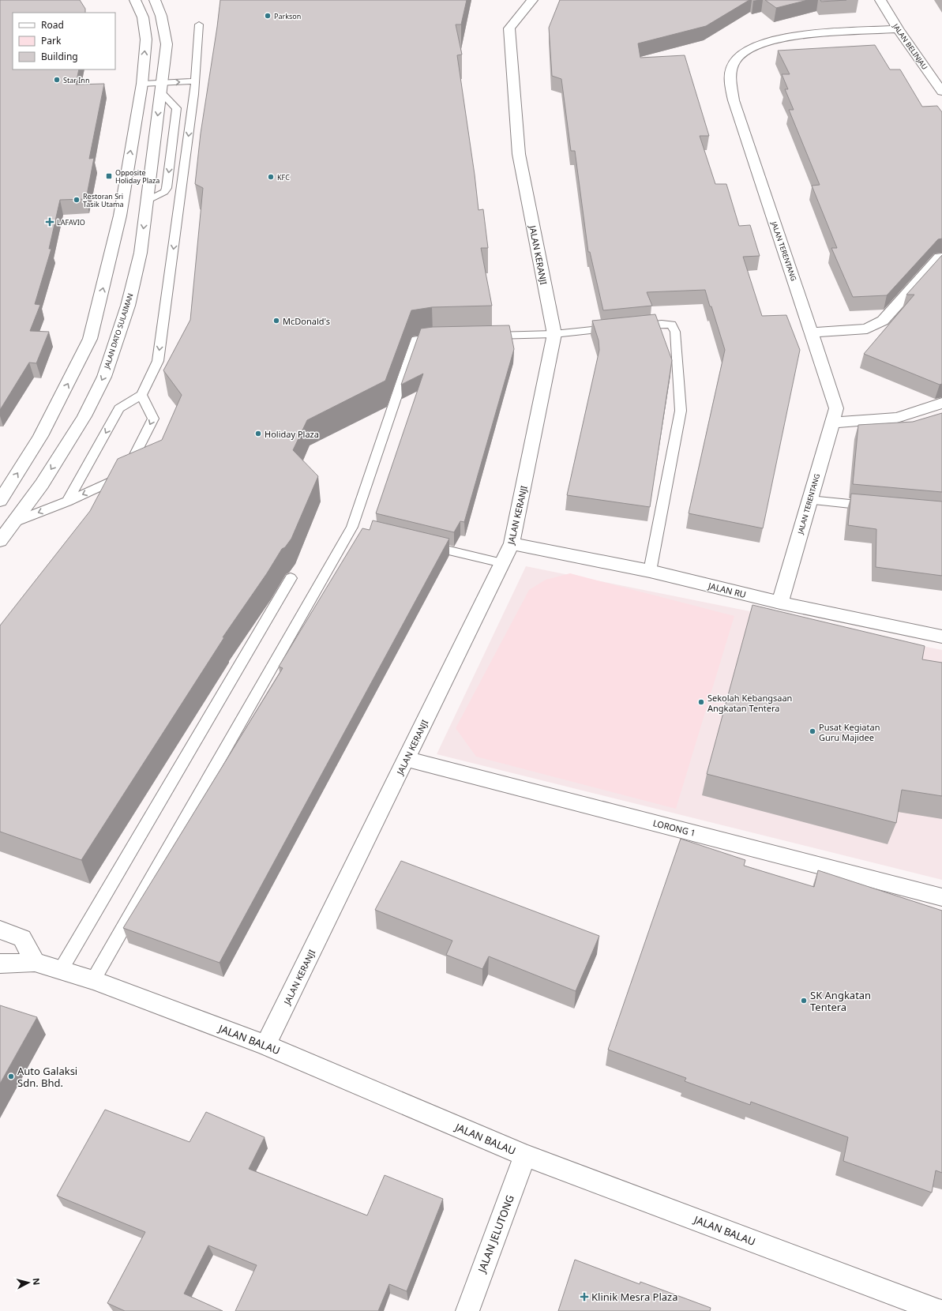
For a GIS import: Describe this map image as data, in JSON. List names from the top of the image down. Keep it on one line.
{"streets":{"street":["JALAN BELINJAU","JALAN TERENTANG","JALAN KERANJI","JALAN DATO SULAIMAN","JALAN RU","LORONG 1","JALAN BALAU","JALAN JELUTONG"]},"crossings":[["JALAN BELINJAU","JALAN TERENTANG"],["JALAN TERENTANG","JALAN RU"],["JALAN KERANJI","JALAN RU"],["JALAN KERANJI","LORONG 1"],["JALAN KERANJI","JALAN BALAU"],["JALAN BALAU","JALAN JELUTONG"]],"places":{"other":["Parkson","Star Inn","KFC","Restoran Sri Tasik Utama","McDonald's","Holiday Plaza","Sekolah Kebangsaan Angkatan Tentera","Pusat Kegiatan Guru Majidee","SK Angkatan Tentera","Auto Galaksi Sdn. Bhd."],"transit":["Opposite Holiday Plaza"],"health":["LAFAVIO","Klinik Mesra Plaza"]},"legend":["Road","Park","Building"],"north":"right"}
